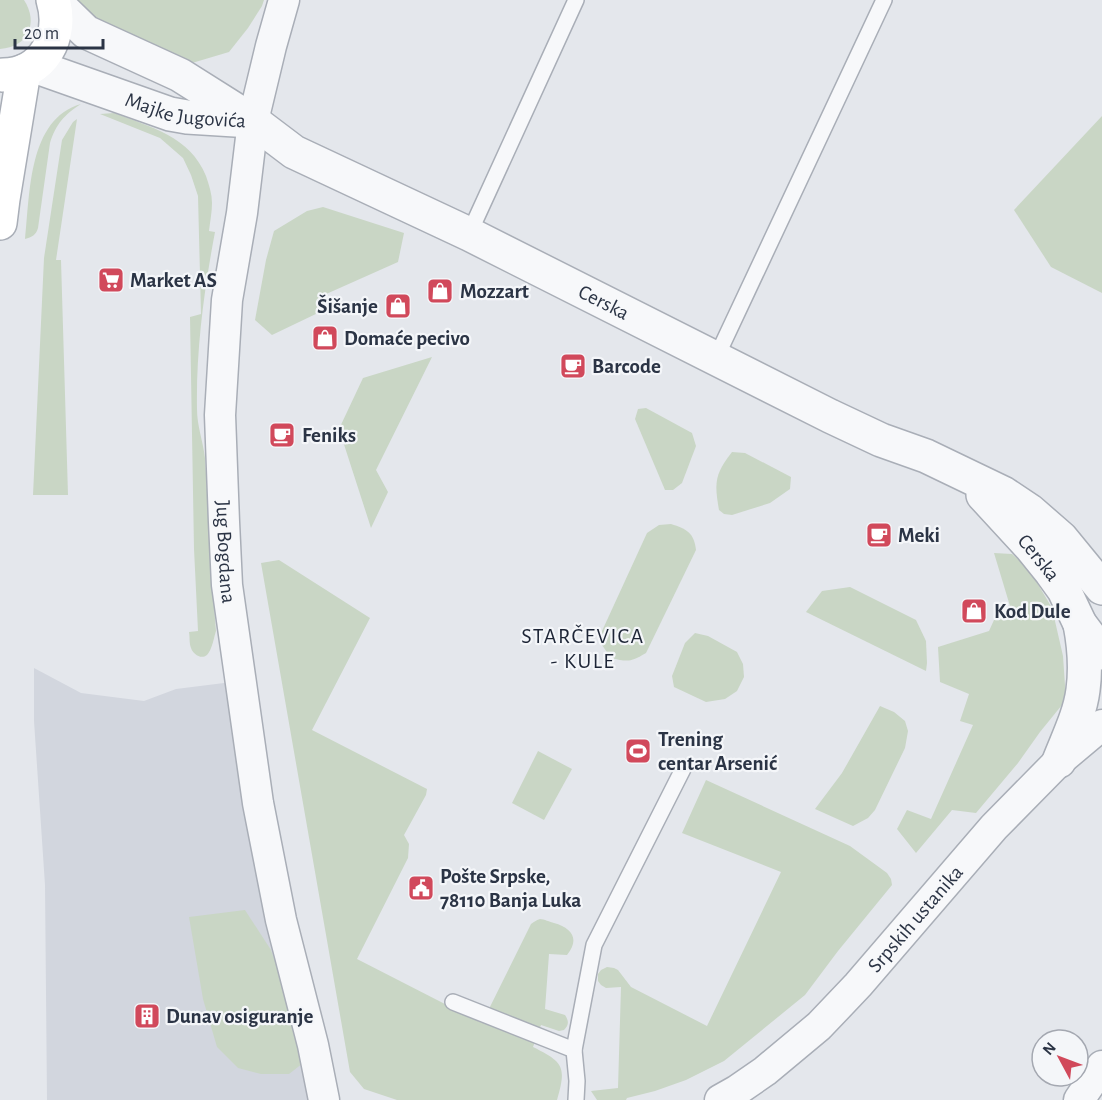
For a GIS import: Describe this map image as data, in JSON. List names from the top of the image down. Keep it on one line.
{"streets":{"street":["Majke Jugovića","Cerska","Jug Bogdana","Srpskih ustanika"]},"crossings":[["Majke Jugovića","Cerska"],["Majke Jugovića","Jug Bogdana"],["Cerska","Jug Bogdana"]],"districts":["STARČEVICA - KULE"],"places":{"supermarket":["Market AS"],"shop":["Mozzart","Šišanje","Domaće pecivo","Kod Dule"],"cafe":["Barcode","Feniks","Meki"],"sports":["Trening centar Arsenić"],"public building":["Pošte Srpske, 78110 Banja Luka"],"building":["Dunav osiguranje"]},"scale_bar":"20 m","north":"top left"}
